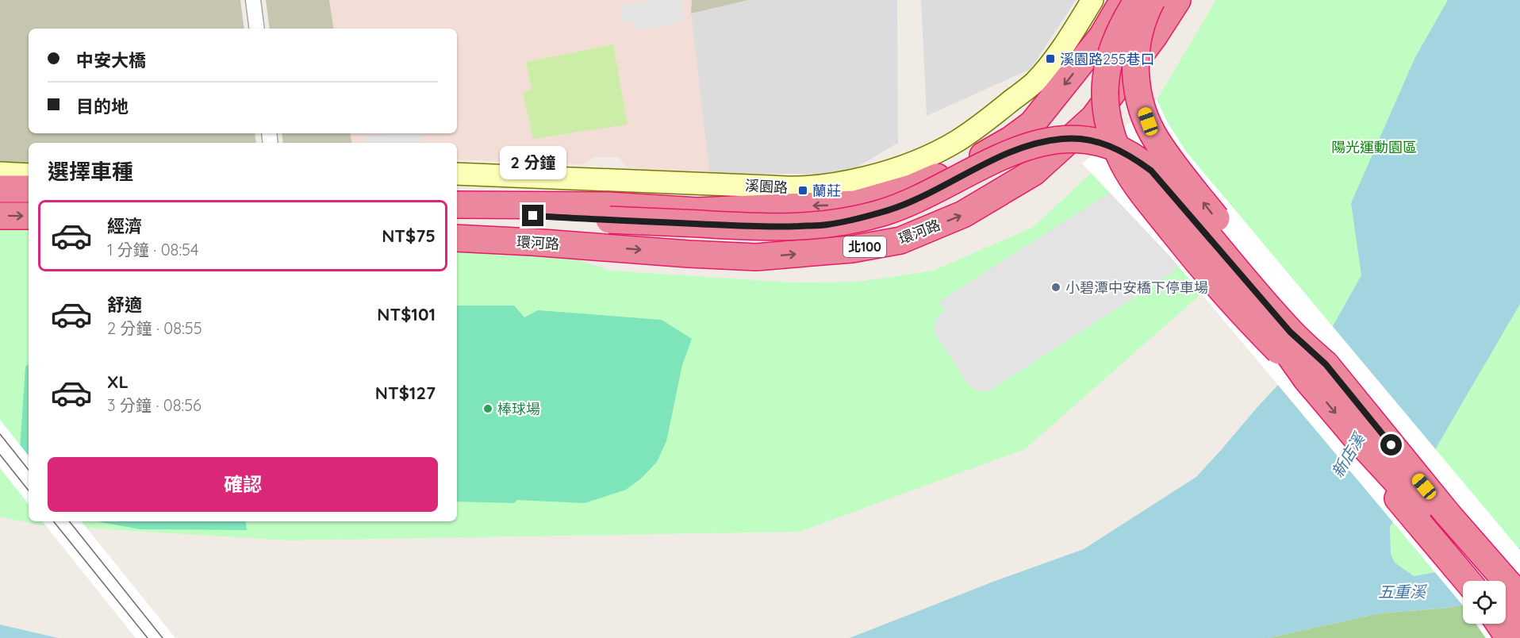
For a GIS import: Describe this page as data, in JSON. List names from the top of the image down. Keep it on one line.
{"streets":{"highway":["環河路","北100"],"street":["溪園路"]},"water":["新店溪","五重溪"],"parks":["陽光運動園區"],"places":{"transit":["溪園路255巷口","蘭莊"],"other":["小碧潭中安橋下停車場","棒球場"]},"page":{"banner":["中安大橋","目的地"],"heading":"選擇車種","bubble":"2 分鐘","list":[{"name":"經濟","note":"1 分鐘 · 08:54","value":"NT$75"},{"name":"舒適","note":"2 分鐘 · 08:55","value":"NT$101"},{"name":"XL","note":"3 分鐘 · 08:56","value":"NT$127"}],"buttons":"確認"}}
